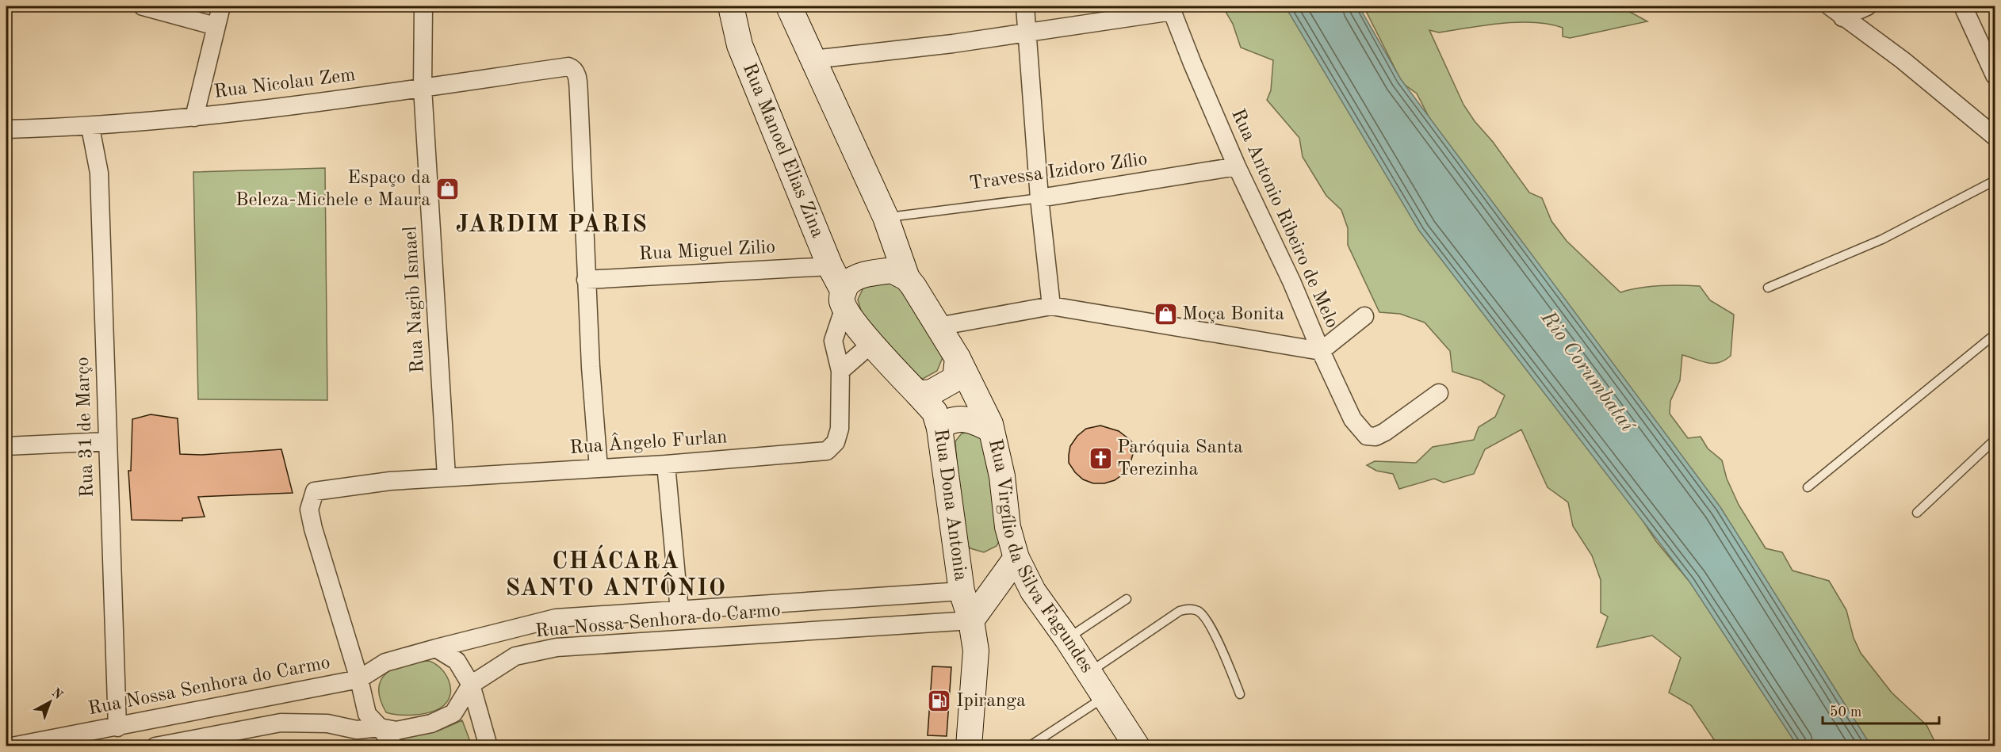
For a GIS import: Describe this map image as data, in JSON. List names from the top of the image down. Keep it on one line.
{"streets":{"street":["Rua Nicolau Zem","Rua Manoel Elias Zina","Travessa Izidoro Zílio","Rua Antonio Ribeiro de Melo","Rua Miguel Zilio","Rua Nagib Ismael","Rua 31 de Março","Rua Ângelo Furlan","Rua Dona Antonia","Rua Virgílio da Silva Fagundes","Rua Nossa Senhora do Carmo"]},"crossings":[["Rua Nicolau Zem","Rua Miguel Zilio"],["Rua Nicolau Zem","Rua Nagib Ismael"],["Rua Nicolau Zem","Rua 31 de Março"],["Rua Manoel Elias Zina","Rua Miguel Zilio"],["Rua Manoel Elias Zina","Rua Dona Antonia"],["Travessa Izidoro Zílio","Rua Antonio Ribeiro de Melo"],["Rua Nagib Ismael","Rua Ângelo Furlan"],["Rua 31 de Março","Rua Nossa Senhora do Carmo"],["Rua Ângelo Furlan","Rua Nossa Senhora do Carmo"],["Rua Dona Antonia","Rua Nossa Senhora do Carmo"]],"districts":["JARDIM PARIS","CHÁCARA SANTO ANTÔNIO"],"water":["Rio Corumbataí"],"places":{"shop":["Espaço da Beleza-Michele e Maura","Moça Bonita"],"church":["Paróquia Santa Terezinha"],"fuel station":["Ipiranga"]},"scale_bar":"50 m","north":"top right"}
